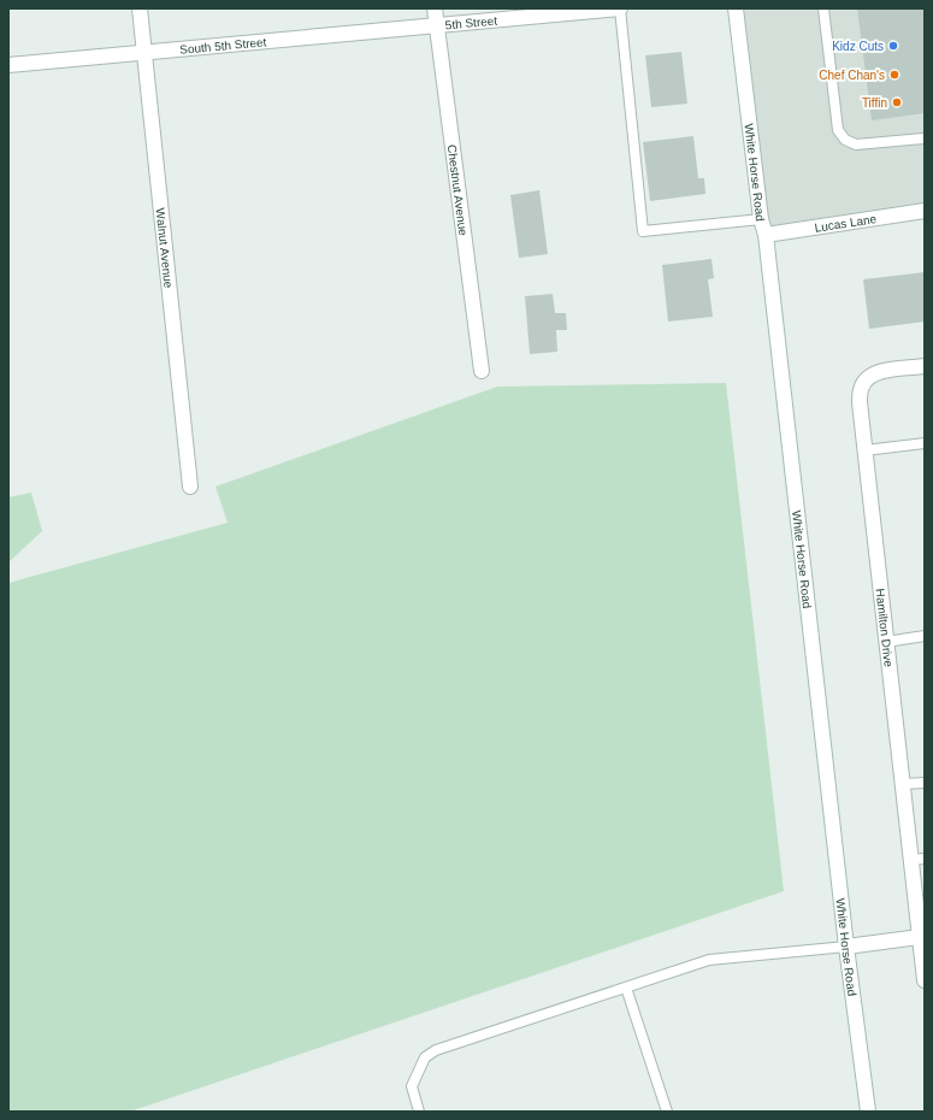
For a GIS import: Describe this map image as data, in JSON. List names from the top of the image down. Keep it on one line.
{"streets":{"street":["5th Street","South 5th Street","White Horse Road","Chestnut Avenue","Lucas Lane","Walnut Avenue","Hamilton Drive"]},"crossings":[["5th Street","South 5th Street"],["5th Street","Chestnut Avenue"],["South 5th Street","Chestnut Avenue"],["South 5th Street","Walnut Avenue"],["White Horse Road","Lucas Lane"]],"places":["Kidz Cuts","Chef Chan's","Tiffin"]}
